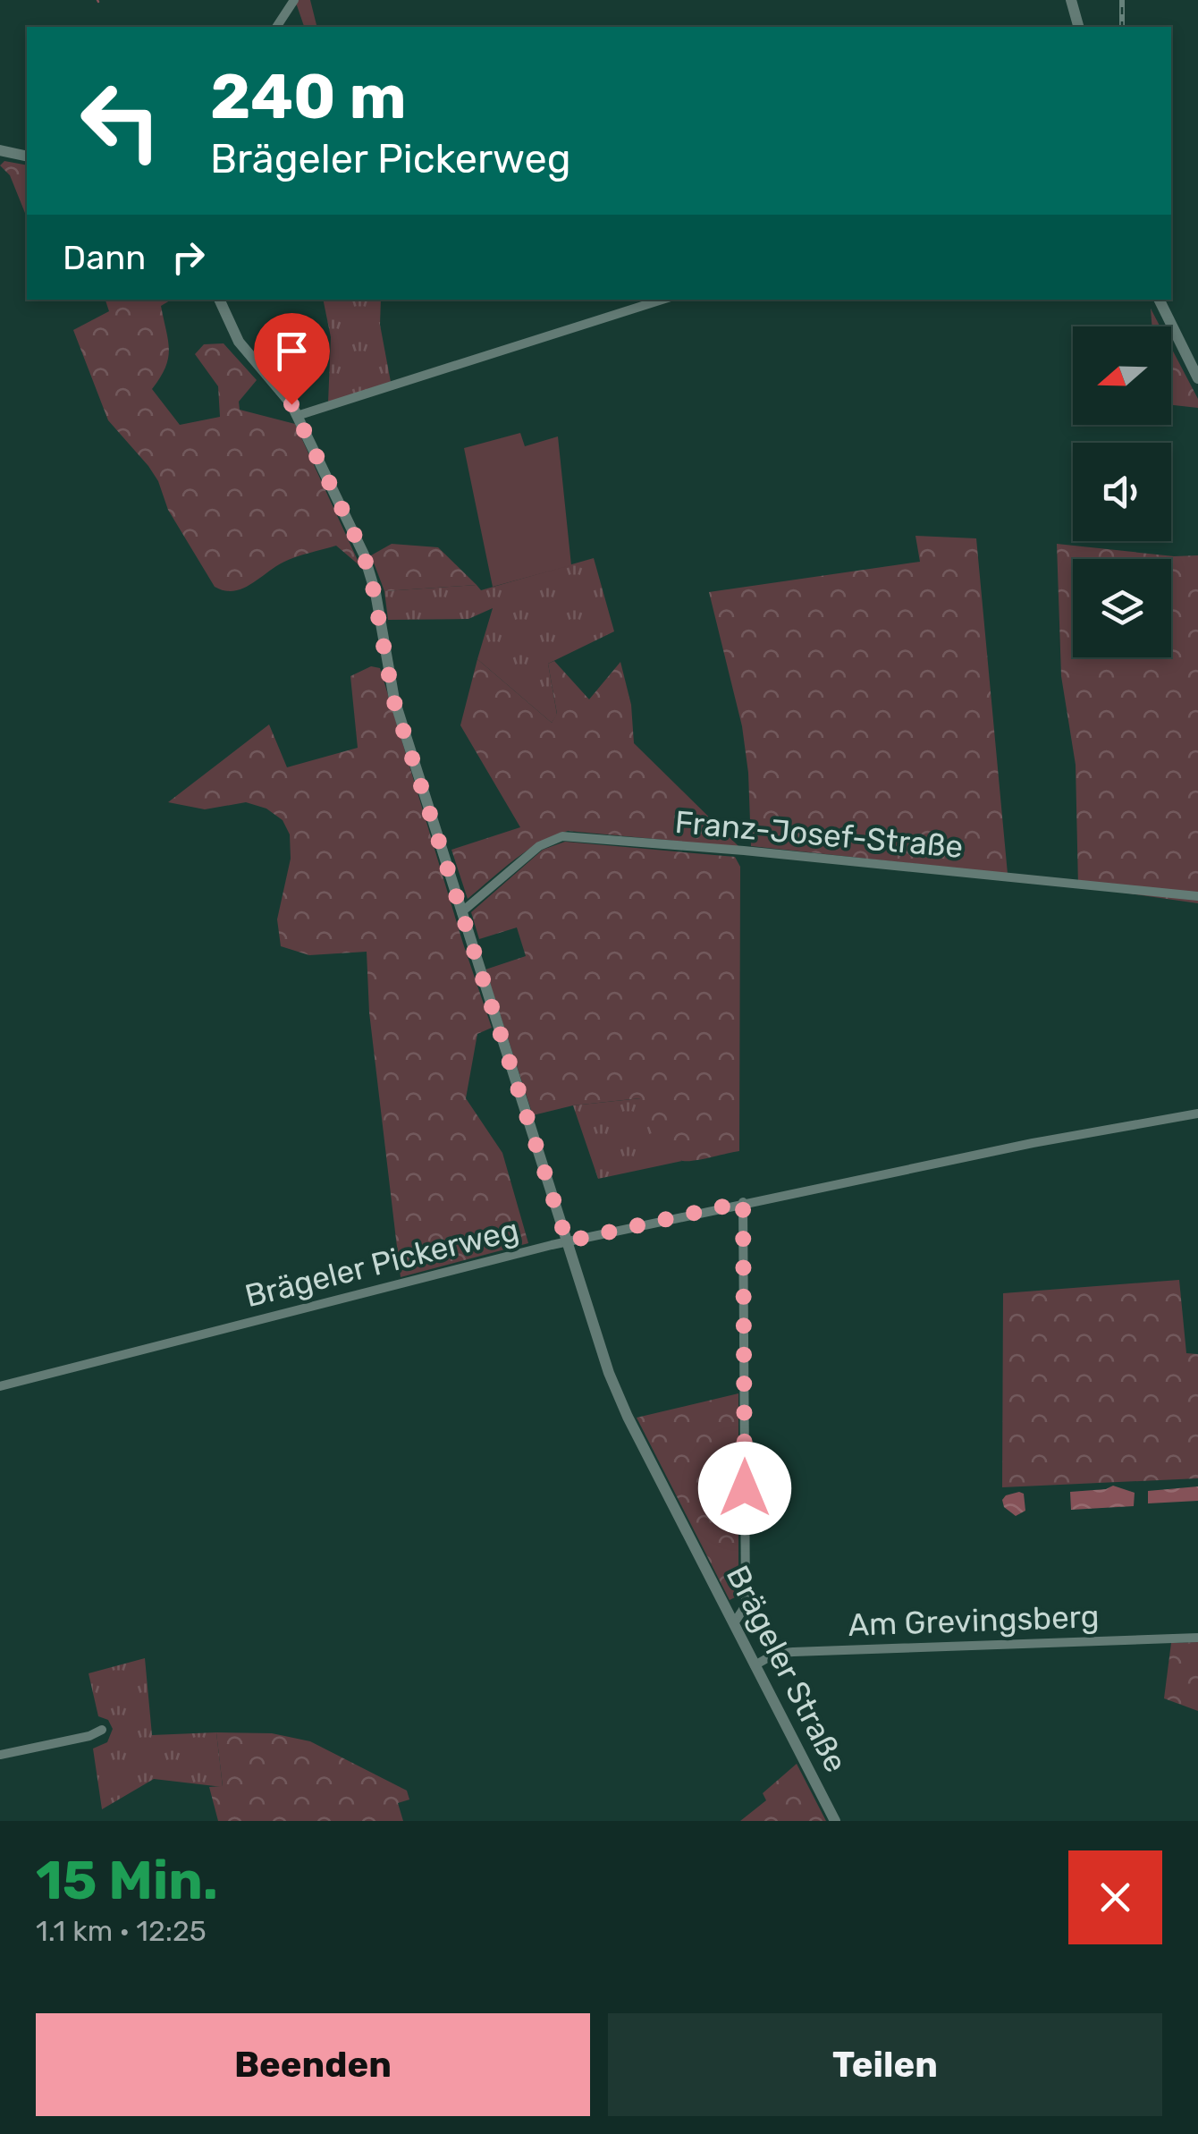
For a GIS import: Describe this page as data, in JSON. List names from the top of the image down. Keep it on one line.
{"streets":{"street":["Franz-Josef-Straße","Brägeler Pickerweg","Am Grevingsberg","Brägeler Straße"]},"crossings":[["Franz-Josef-Straße","Brägeler Straße"],["Brägeler Pickerweg","Brägeler Straße"],["Am Grevingsberg","Brägeler Straße"]],"north":"left","page":{"turn":["240 m","Brägeler Pickerweg"],"then":"Dann","heading":["15 Min.","1.1 km · 12:25"],"buttons":["Beenden","Teilen"]}}
